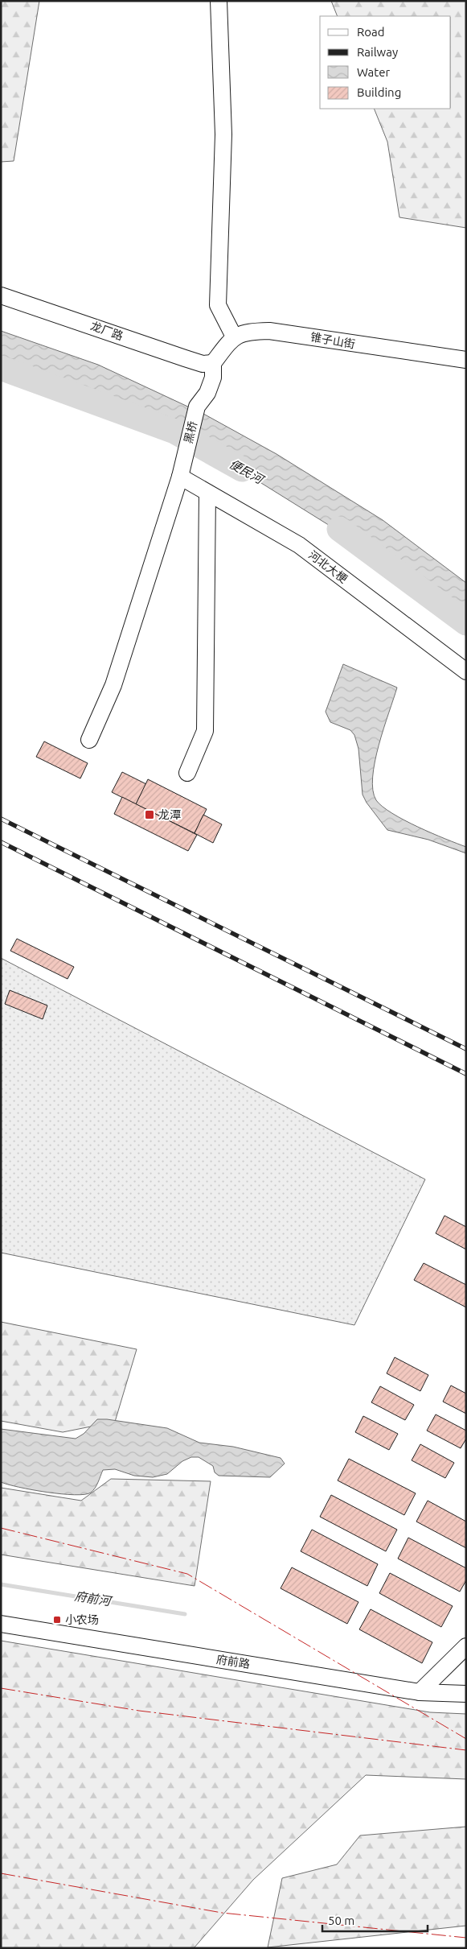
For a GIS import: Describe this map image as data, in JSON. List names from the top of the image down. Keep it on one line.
{"streets":{"street":["龙厂路","锥子山街","黑桥","河北大梗","府前路"]},"crossings":[["龙厂路","黑桥"],["黑桥","河北大梗"]],"water":["便民河","府前河"],"places":{"transit":["龙潭","小农场"]},"legend":["Road","Railway","Water","Building"],"scale_bar":"50 m"}
